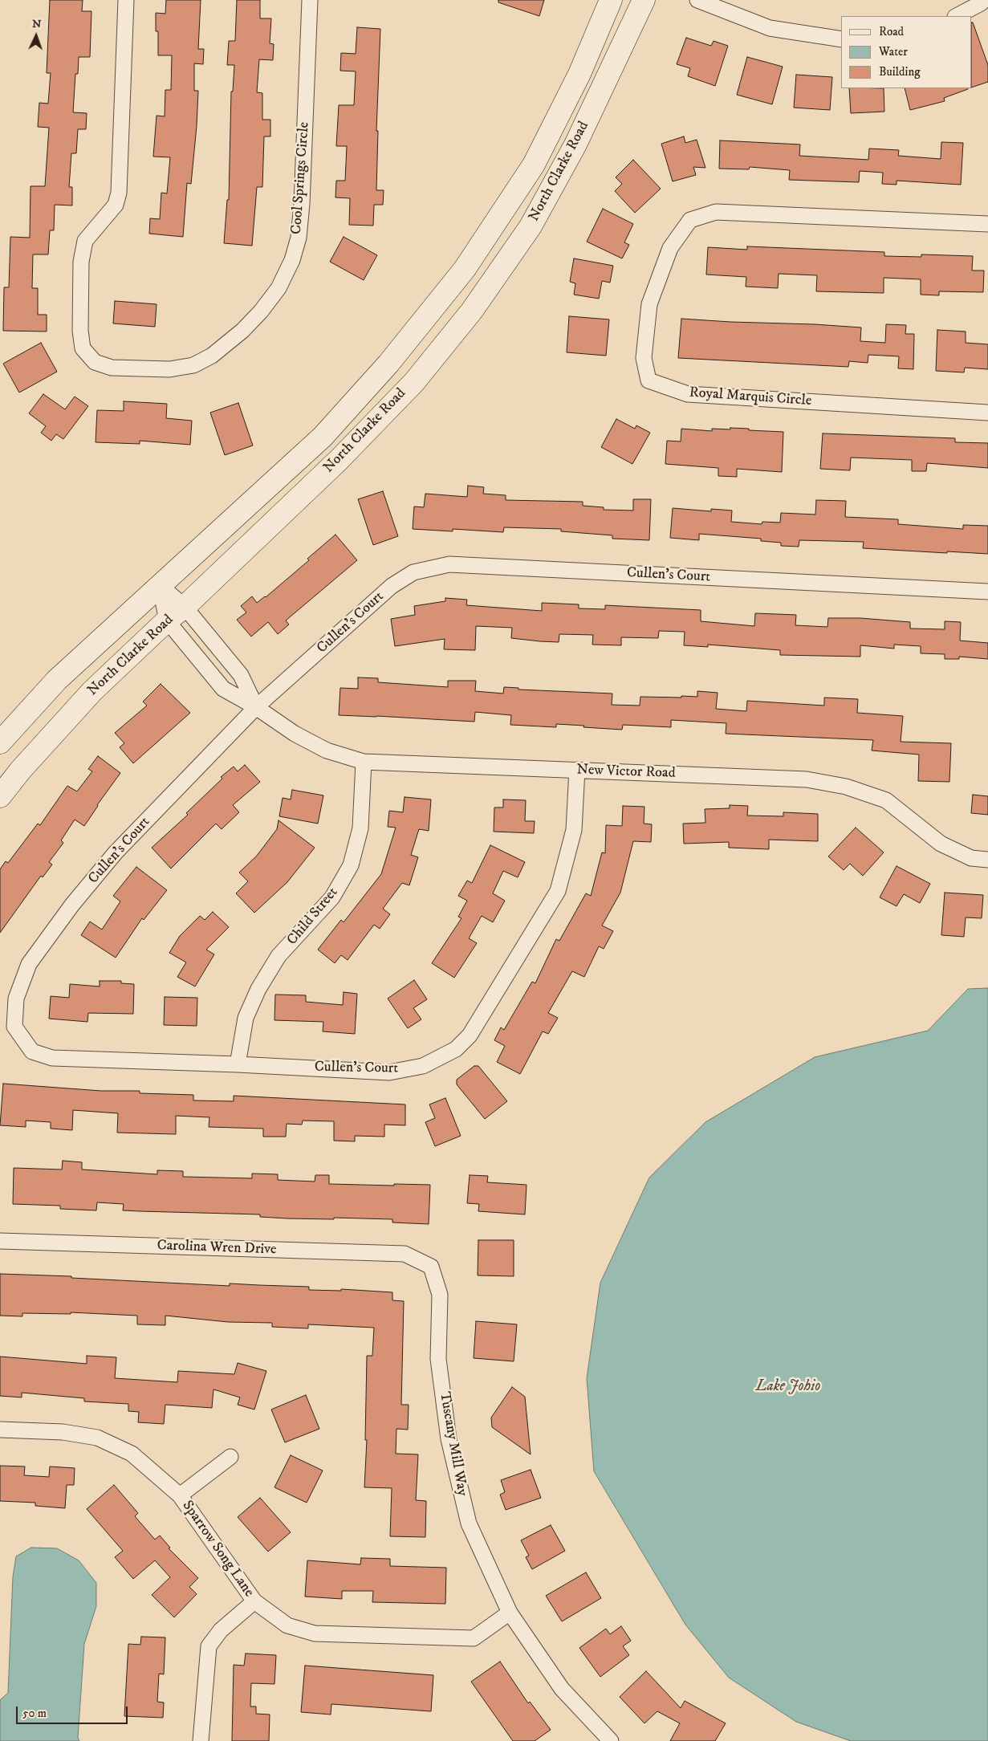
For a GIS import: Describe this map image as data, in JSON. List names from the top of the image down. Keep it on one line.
{"streets":{"street":["North Clarke Road","Cool Springs Circle","Royal Marquis Circle","Cullen's Court","New Victor Road","Child Street","Carolina Wren Drive","Tuscany Mill Way","Sparrow Song Lane"]},"crossings":[["North Clarke Road","New Victor Road"],["Cullen's Court","New Victor Road"],["Cullen's Court","Child Street"],["New Victor Road","Child Street"],["Carolina Wren Drive","Tuscany Mill Way"],["Tuscany Mill Way","Sparrow Song Lane"]],"water":["Lake Johio"],"legend":["Road","Water","Building"],"scale_bar":"50 m","north":"top"}
